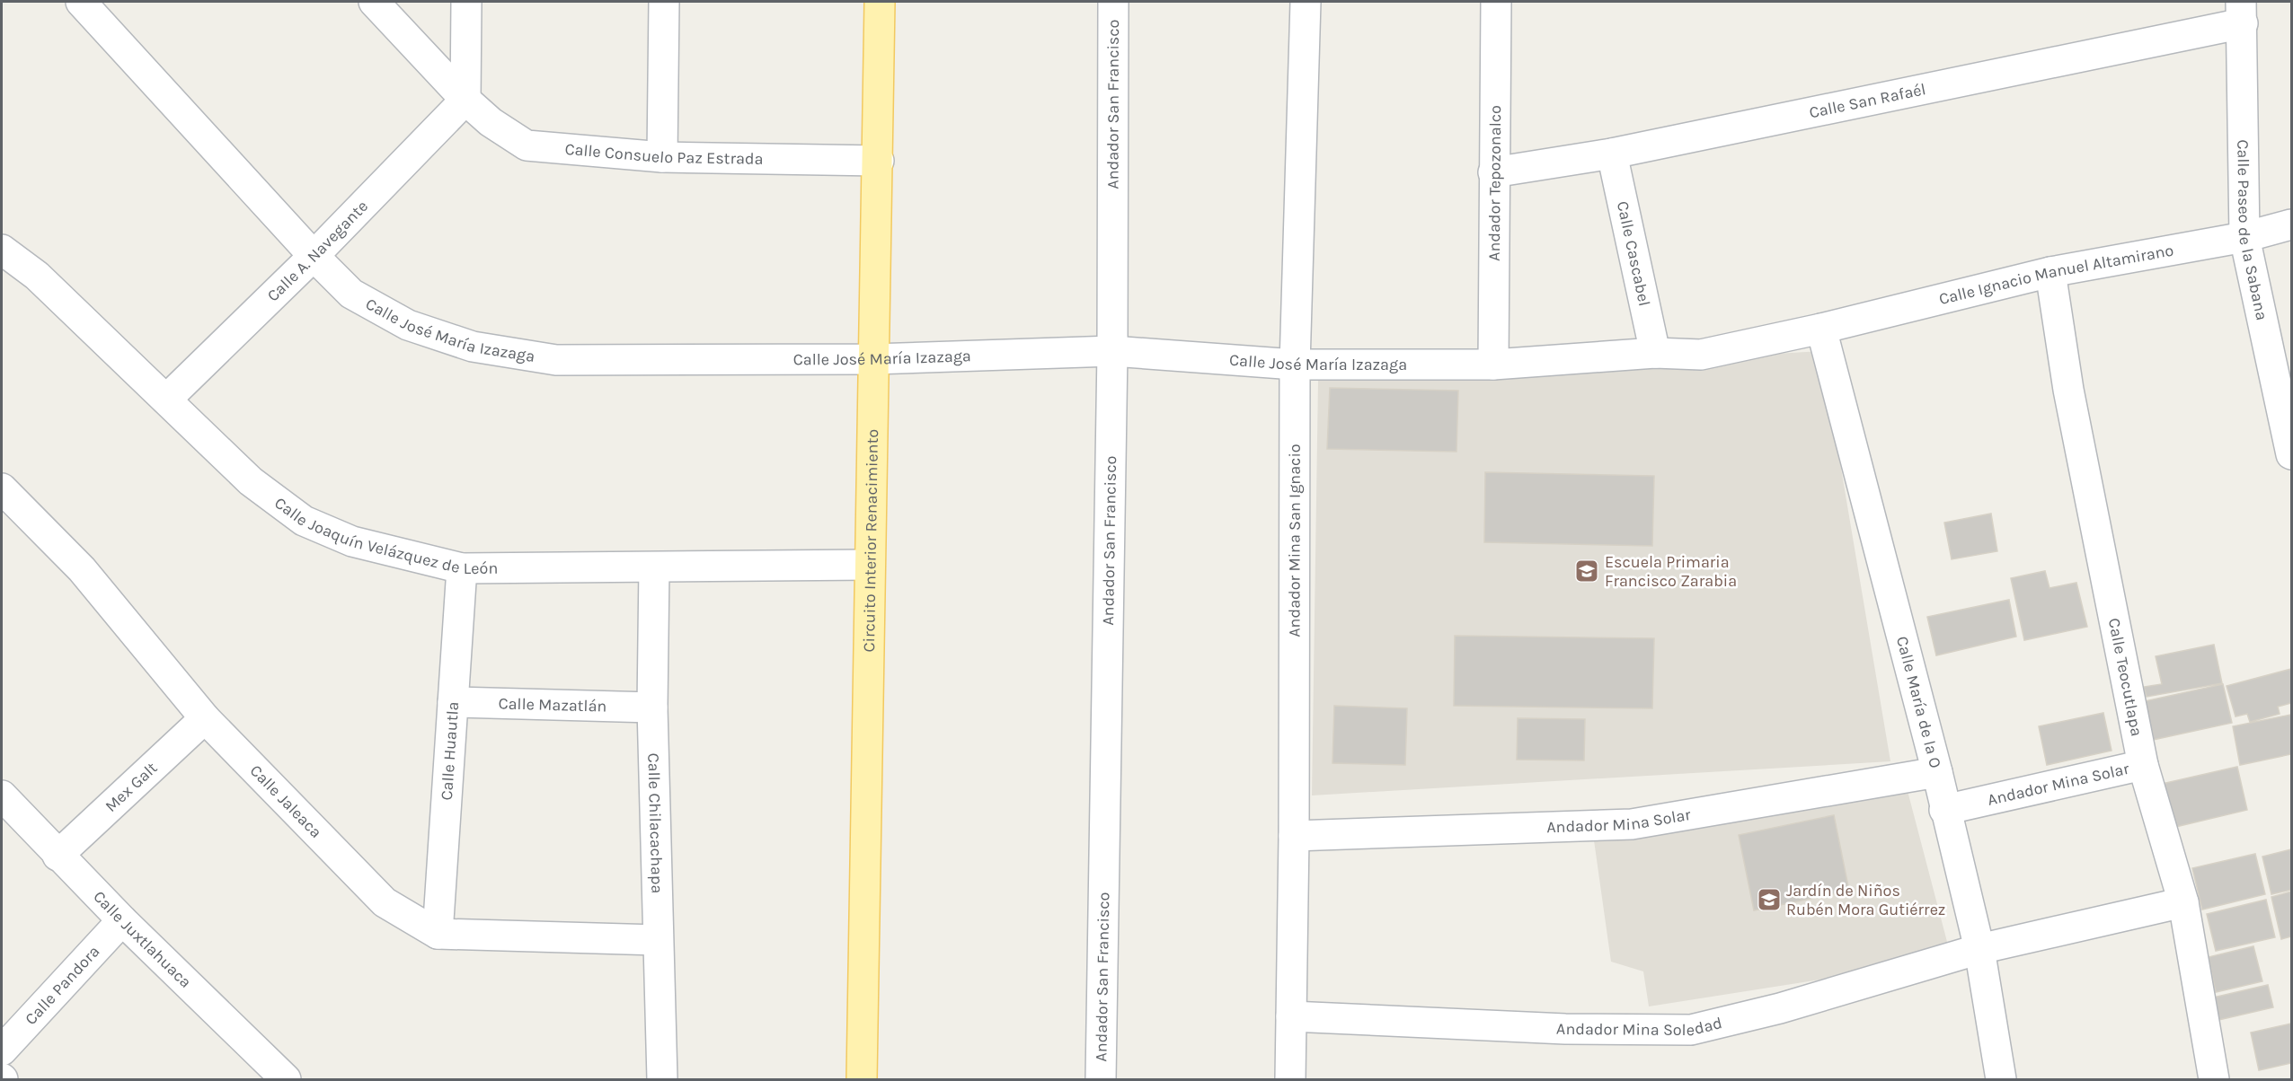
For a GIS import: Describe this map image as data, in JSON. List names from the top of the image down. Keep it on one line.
{"streets":{"main road":["Circuito Interior Renacimiento"],"street":["Calle San Rafaél","Andador San Francisco","Calle Consuelo Paz Estrada","Andador Tepozonalco","Calle Paseo de la Sabana","Calle A. Navegante","Calle Cascabel","Calle Ignacio Manuel Altamirano","Calle José María Izazaga","Calle Joaquín Velázquez de León","Andador Mina San Ignacio","Calle Teocutlapa","Calle María de la O","Calle Mazatlán","Calle Huautla","Andador Mina Solar","Mex Galt","Calle Jaleaca","Calle Chilacachapa","Calle Juxtlahuaca","Calle Pandora","Andador Mina Soledad"]},"crossings":[["Calle San Rafaél","Andador Tepozonalco"],["Calle San Rafaél","Calle Paseo de la Sabana"],["Calle San Rafaél","Calle Cascabel"],["Andador San Francisco","Calle José María Izazaga"],["Calle Consuelo Paz Estrada","Calle A. Navegante"],["Calle Consuelo Paz Estrada","Circuito Interior Renacimiento"],["Andador Tepozonalco","Calle José María Izazaga"],["Calle Paseo de la Sabana","Calle Ignacio Manuel Altamirano"],["Calle A. Navegante","Calle José María Izazaga"],["Calle A. Navegante","Calle Joaquín Velázquez de León"],["Calle Cascabel","Calle José María Izazaga"],["Calle Ignacio Manuel Altamirano","Calle José María Izazaga"],["Calle Ignacio Manuel Altamirano","Calle Teocutlapa"],["Calle Ignacio Manuel Altamirano","Calle María de la O"],["Calle José María Izazaga","Circuito Interior Renacimiento"],["Calle José María Izazaga","Andador Mina San Ignacio"],["Calle José María Izazaga","Calle María de la O"],["Calle Joaquín Velázquez de León","Circuito Interior Renacimiento"],["Calle Joaquín Velázquez de León","Calle Huautla"],["Calle Joaquín Velázquez de León","Calle Chilacachapa"],["Andador Mina San Ignacio","Andador Mina Solar"],["Andador Mina San Ignacio","Andador Mina Soledad"],["Calle Teocutlapa","Andador Mina Solar"],["Calle Teocutlapa","Andador Mina Soledad"],["Calle María de la O","Andador Mina Solar"],["Calle María de la O","Andador Mina Soledad"],["Calle Mazatlán","Calle Huautla"],["Calle Mazatlán","Calle Chilacachapa"],["Calle Huautla","Calle Jaleaca"],["Mex Galt","Calle Jaleaca"],["Mex Galt","Calle Juxtlahuaca"],["Calle Jaleaca","Calle Chilacachapa"],["Calle Juxtlahuaca","Calle Pandora"]],"places":{"school or university":["Escuela Primaria Francisco Zarabia","Jardín de Niños Rubén Mora Gutiérrez"]}}
